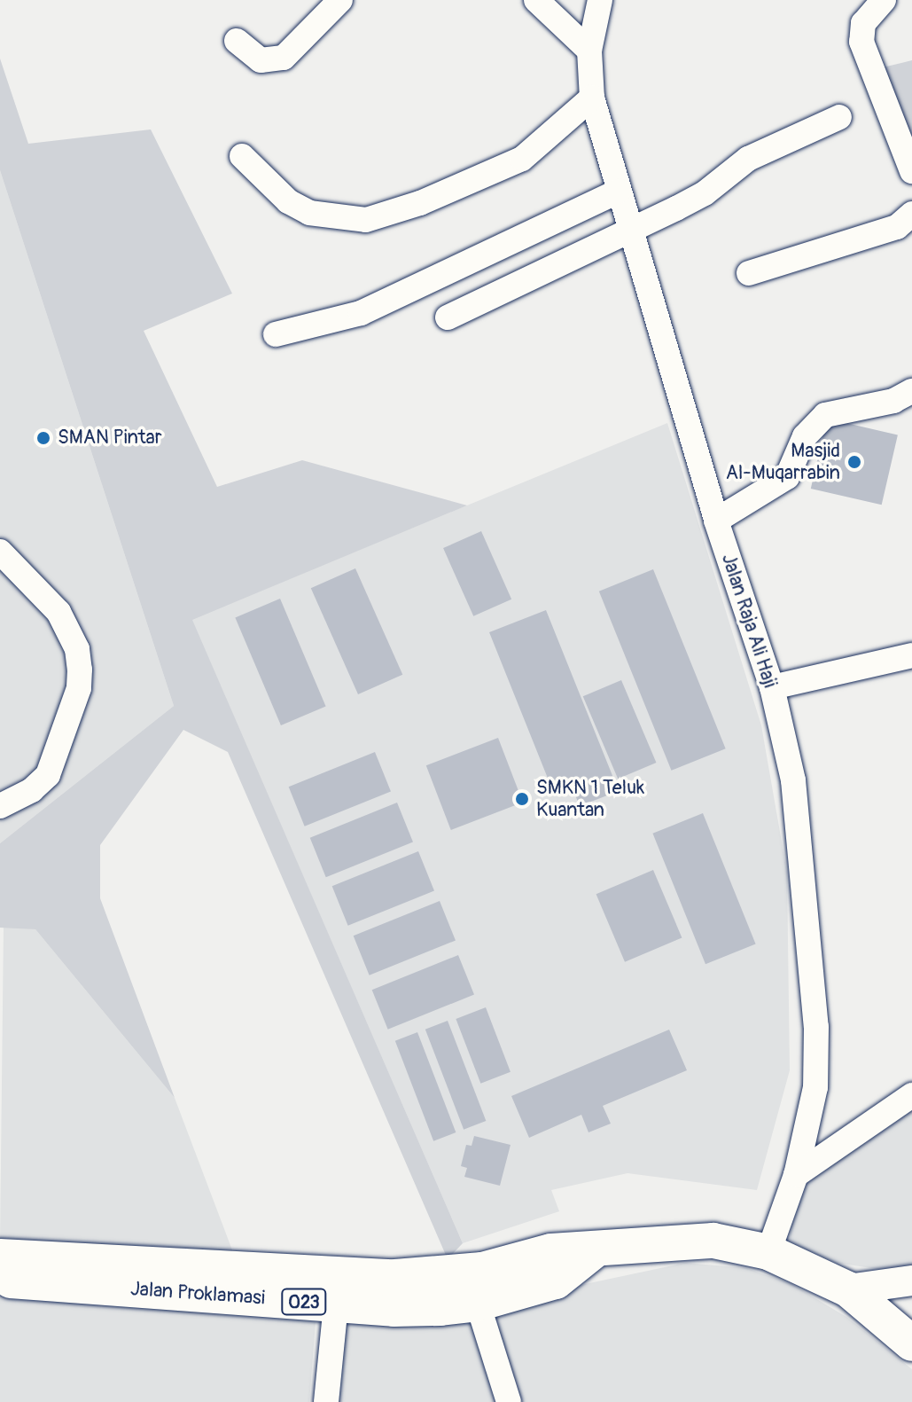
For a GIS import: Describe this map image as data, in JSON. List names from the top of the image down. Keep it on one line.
{"streets":{"highway":["Jalan Proklamasi","023"],"street":["Jalan Raja Ali Haji"]},"crossings":[["Jalan Raja Ali Haji","Jalan Proklamasi"]],"places":["SMAN Pintar","Masjid Al-Muqarrabin","SMKN 1 Teluk Kuantan"]}
